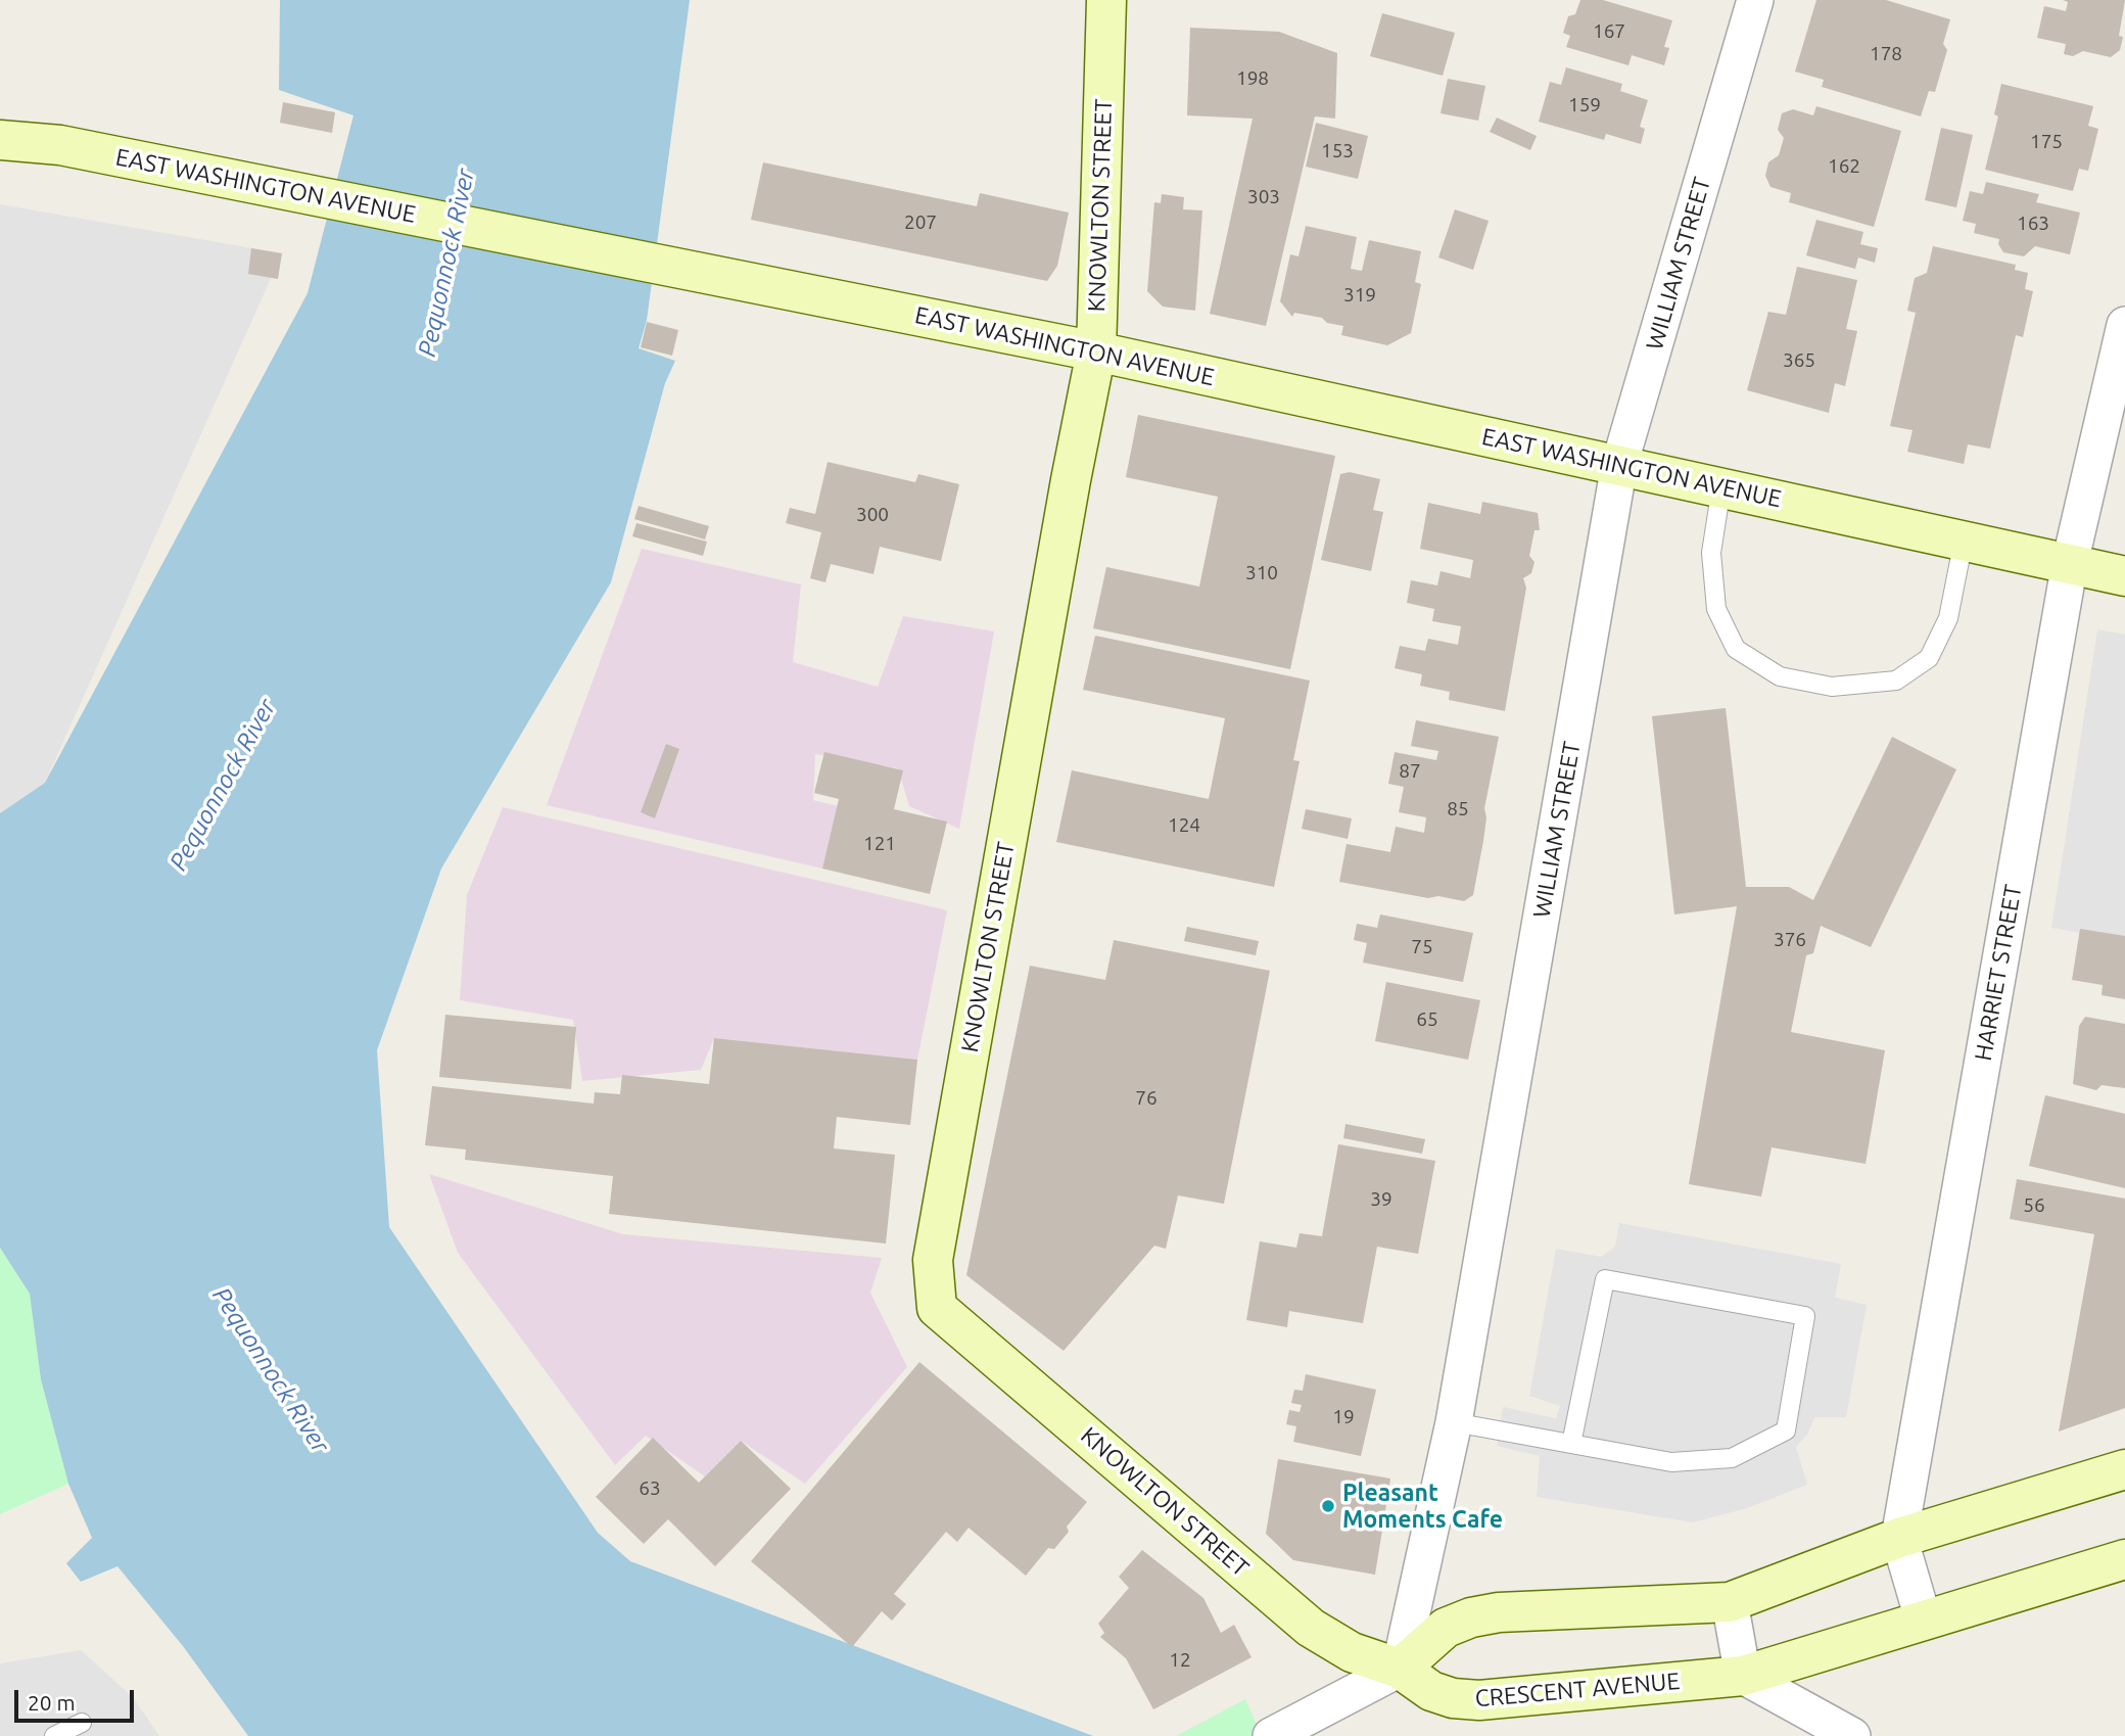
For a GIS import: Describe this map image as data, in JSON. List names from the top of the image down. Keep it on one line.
{"streets":{"main road":["EAST WASHINGTON AVENUE","KNOWLTON STREET","CRESCENT AVENUE"],"street":["WILLIAM STREET","HARRIET STREET"]},"crossings":[["EAST WASHINGTON AVENUE","KNOWLTON STREET"],["EAST WASHINGTON AVENUE","WILLIAM STREET"],["EAST WASHINGTON AVENUE","HARRIET STREET"],["KNOWLTON STREET","WILLIAM STREET"],["KNOWLTON STREET","CRESCENT AVENUE"],["WILLIAM STREET","CRESCENT AVENUE"],["HARRIET STREET","CRESCENT AVENUE"]],"water":["Pequonnock River"],"places":["Pleasant Moments Cafe"],"house_numbers":["167","178","198","159","175","153","162","303","207","163","319","365","300","310","87","85","124","121","376","75","65","76","39","56","19","63","12"],"scale_bar":"20 m"}
